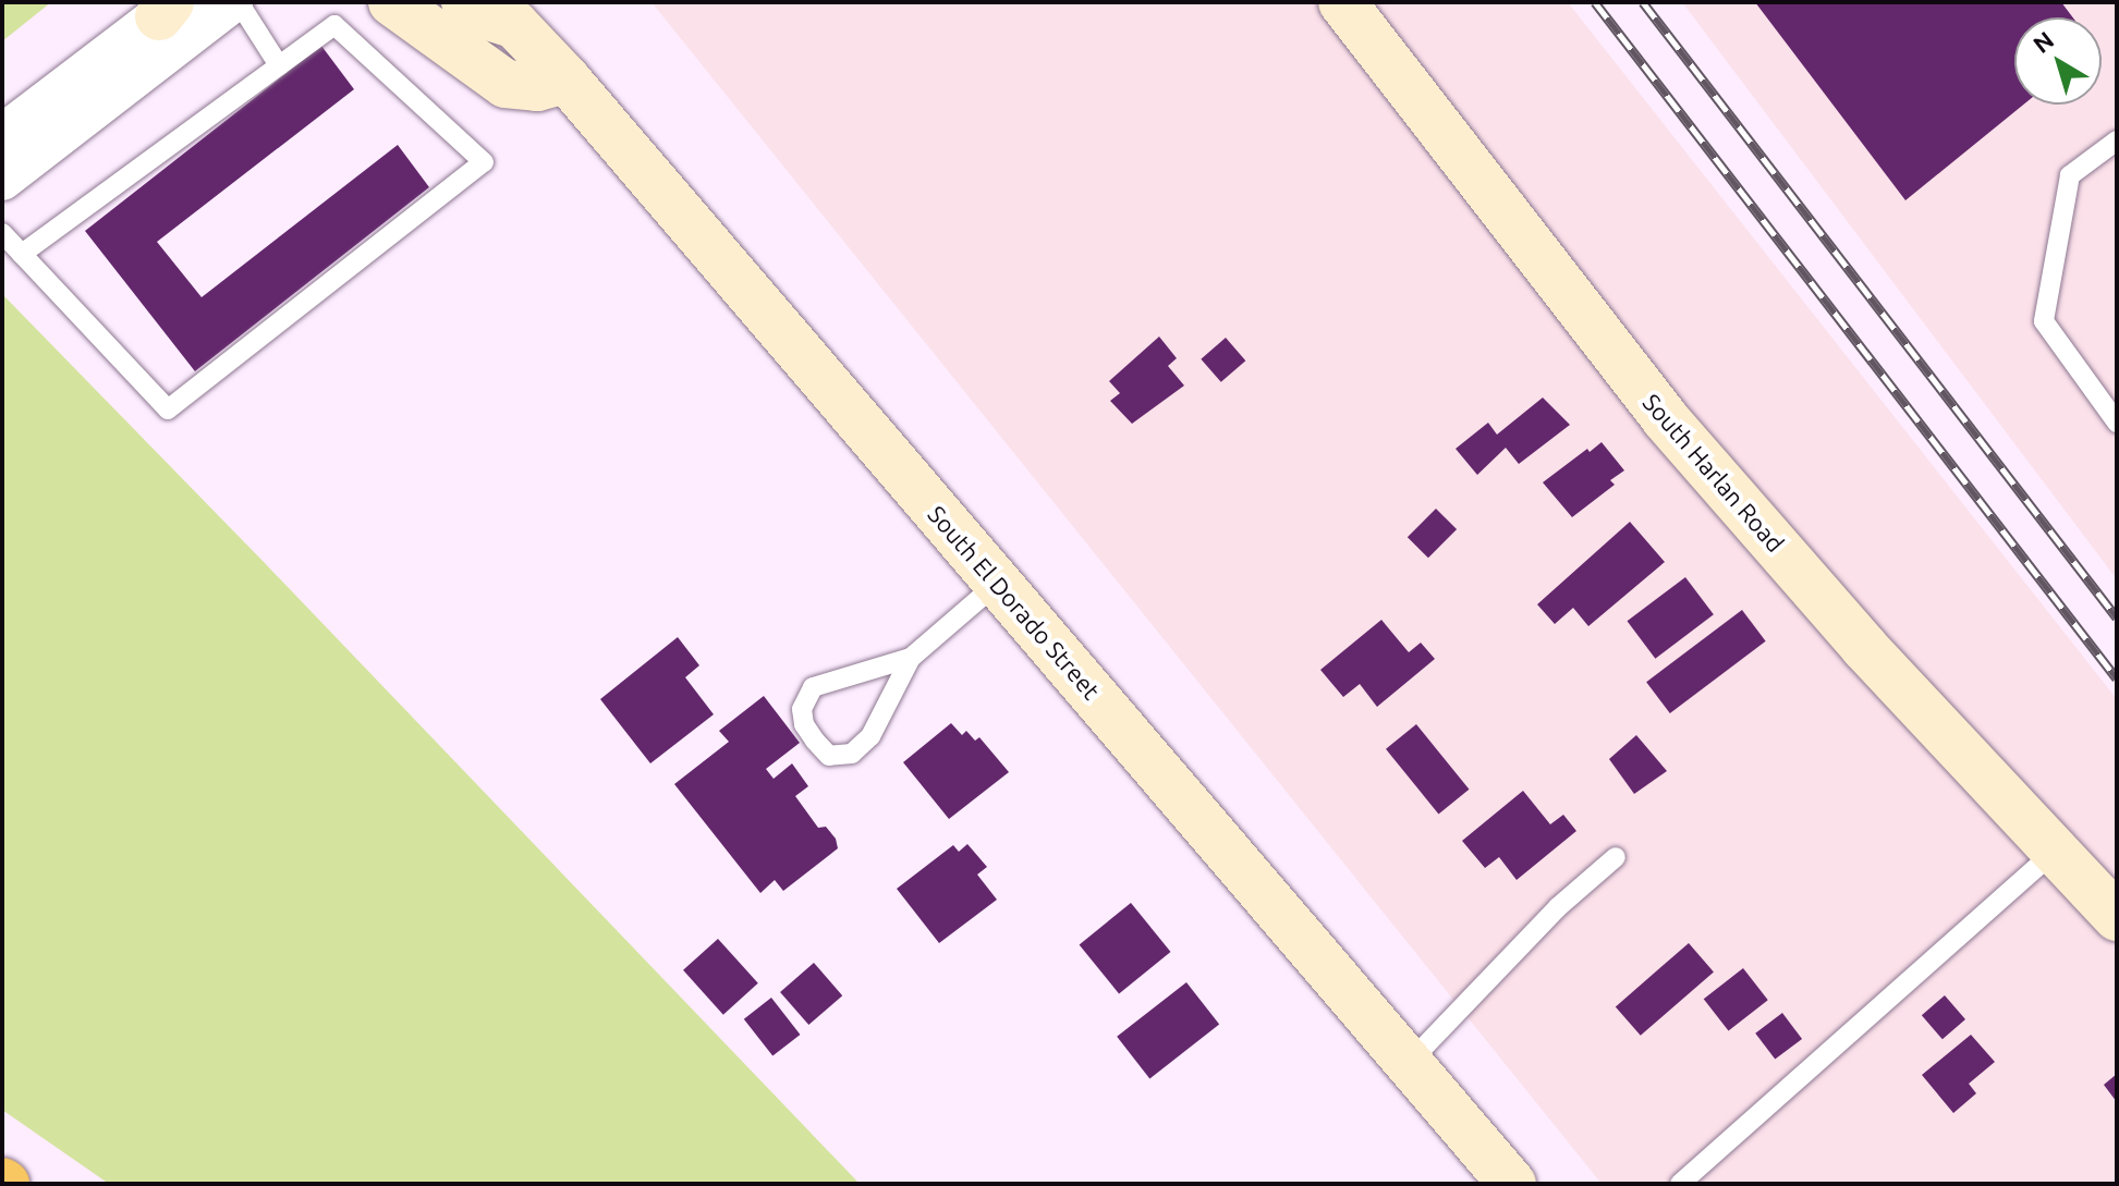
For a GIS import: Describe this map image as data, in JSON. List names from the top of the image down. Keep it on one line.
{"streets":{"main road":["South Harlan Road","South El Dorado Street"]},"north":"top left"}
